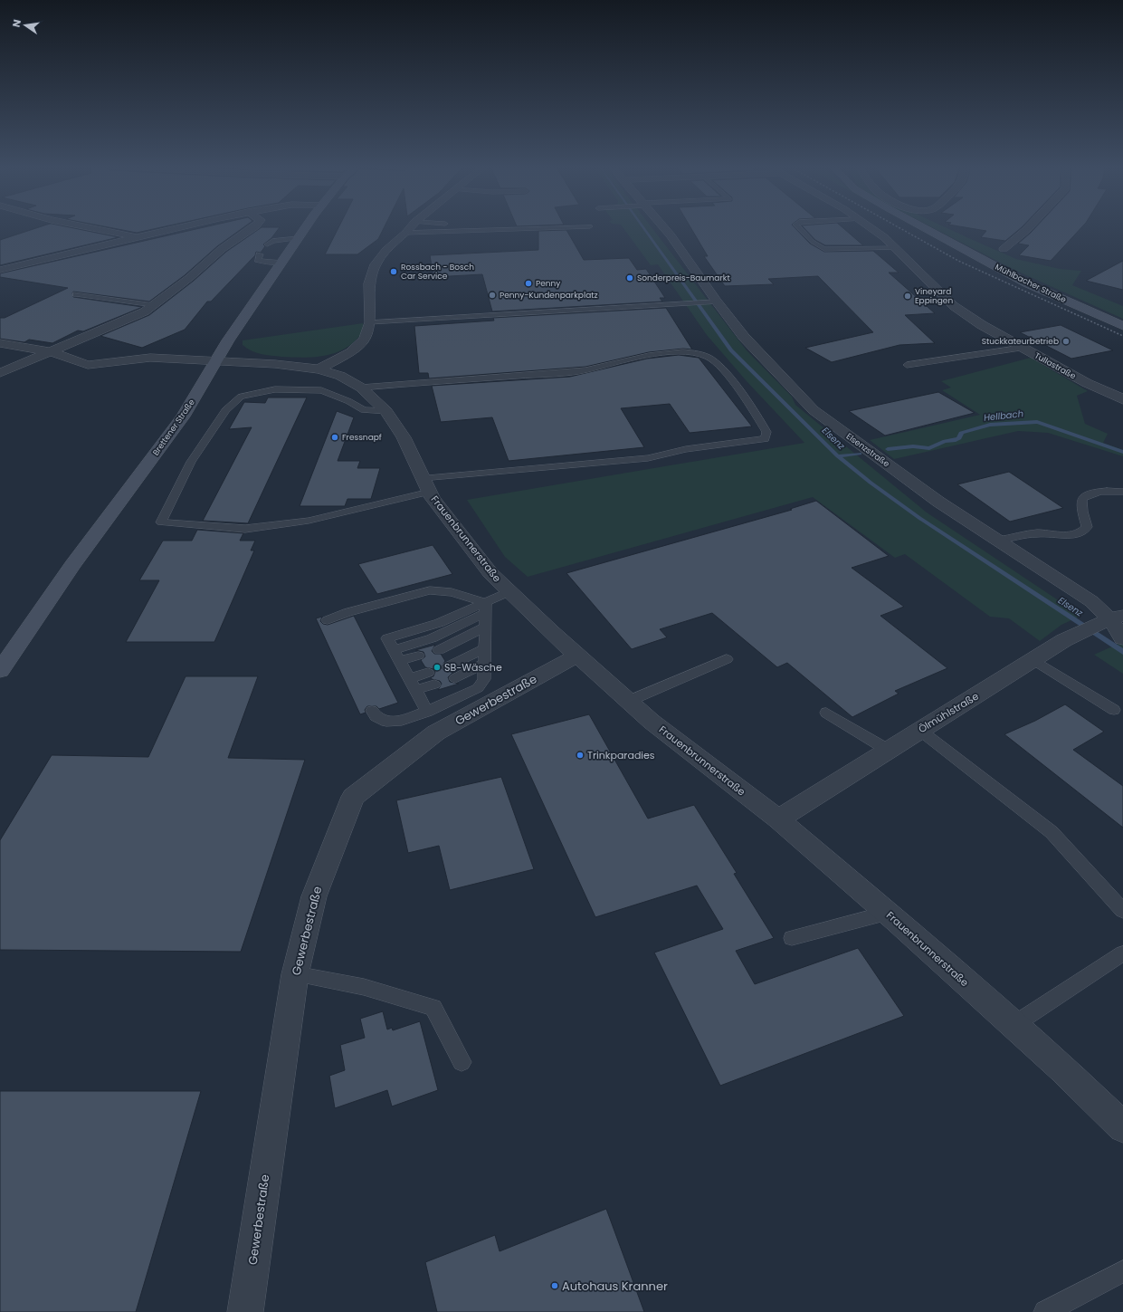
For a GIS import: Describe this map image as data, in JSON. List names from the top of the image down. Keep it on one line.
{"streets":{"street":["Mühlbacher Straße","Tullastraße","Brettener Straße","Elsenzstraße","Frauenbrunnerstraße","Gewerbestraße","Ölmühlstraße"]},"crossings":[["Brettener Straße","Frauenbrunnerstraße"],["Elsenzstraße","Ölmühlstraße"],["Frauenbrunnerstraße","Gewerbestraße"],["Frauenbrunnerstraße","Ölmühlstraße"]],"water":["Hellbach","Elsenz"],"places":["Rossbach - Bosch Car Service","Sonderpreis-Baumarkt","Penny","Penny-Kundenparkplatz","Vineyard Eppingen","Stuckkateurbetrieb","Fressnapf","SB-Wäsche","Trinkparadies","Autohaus Kranner"],"north":"left"}
